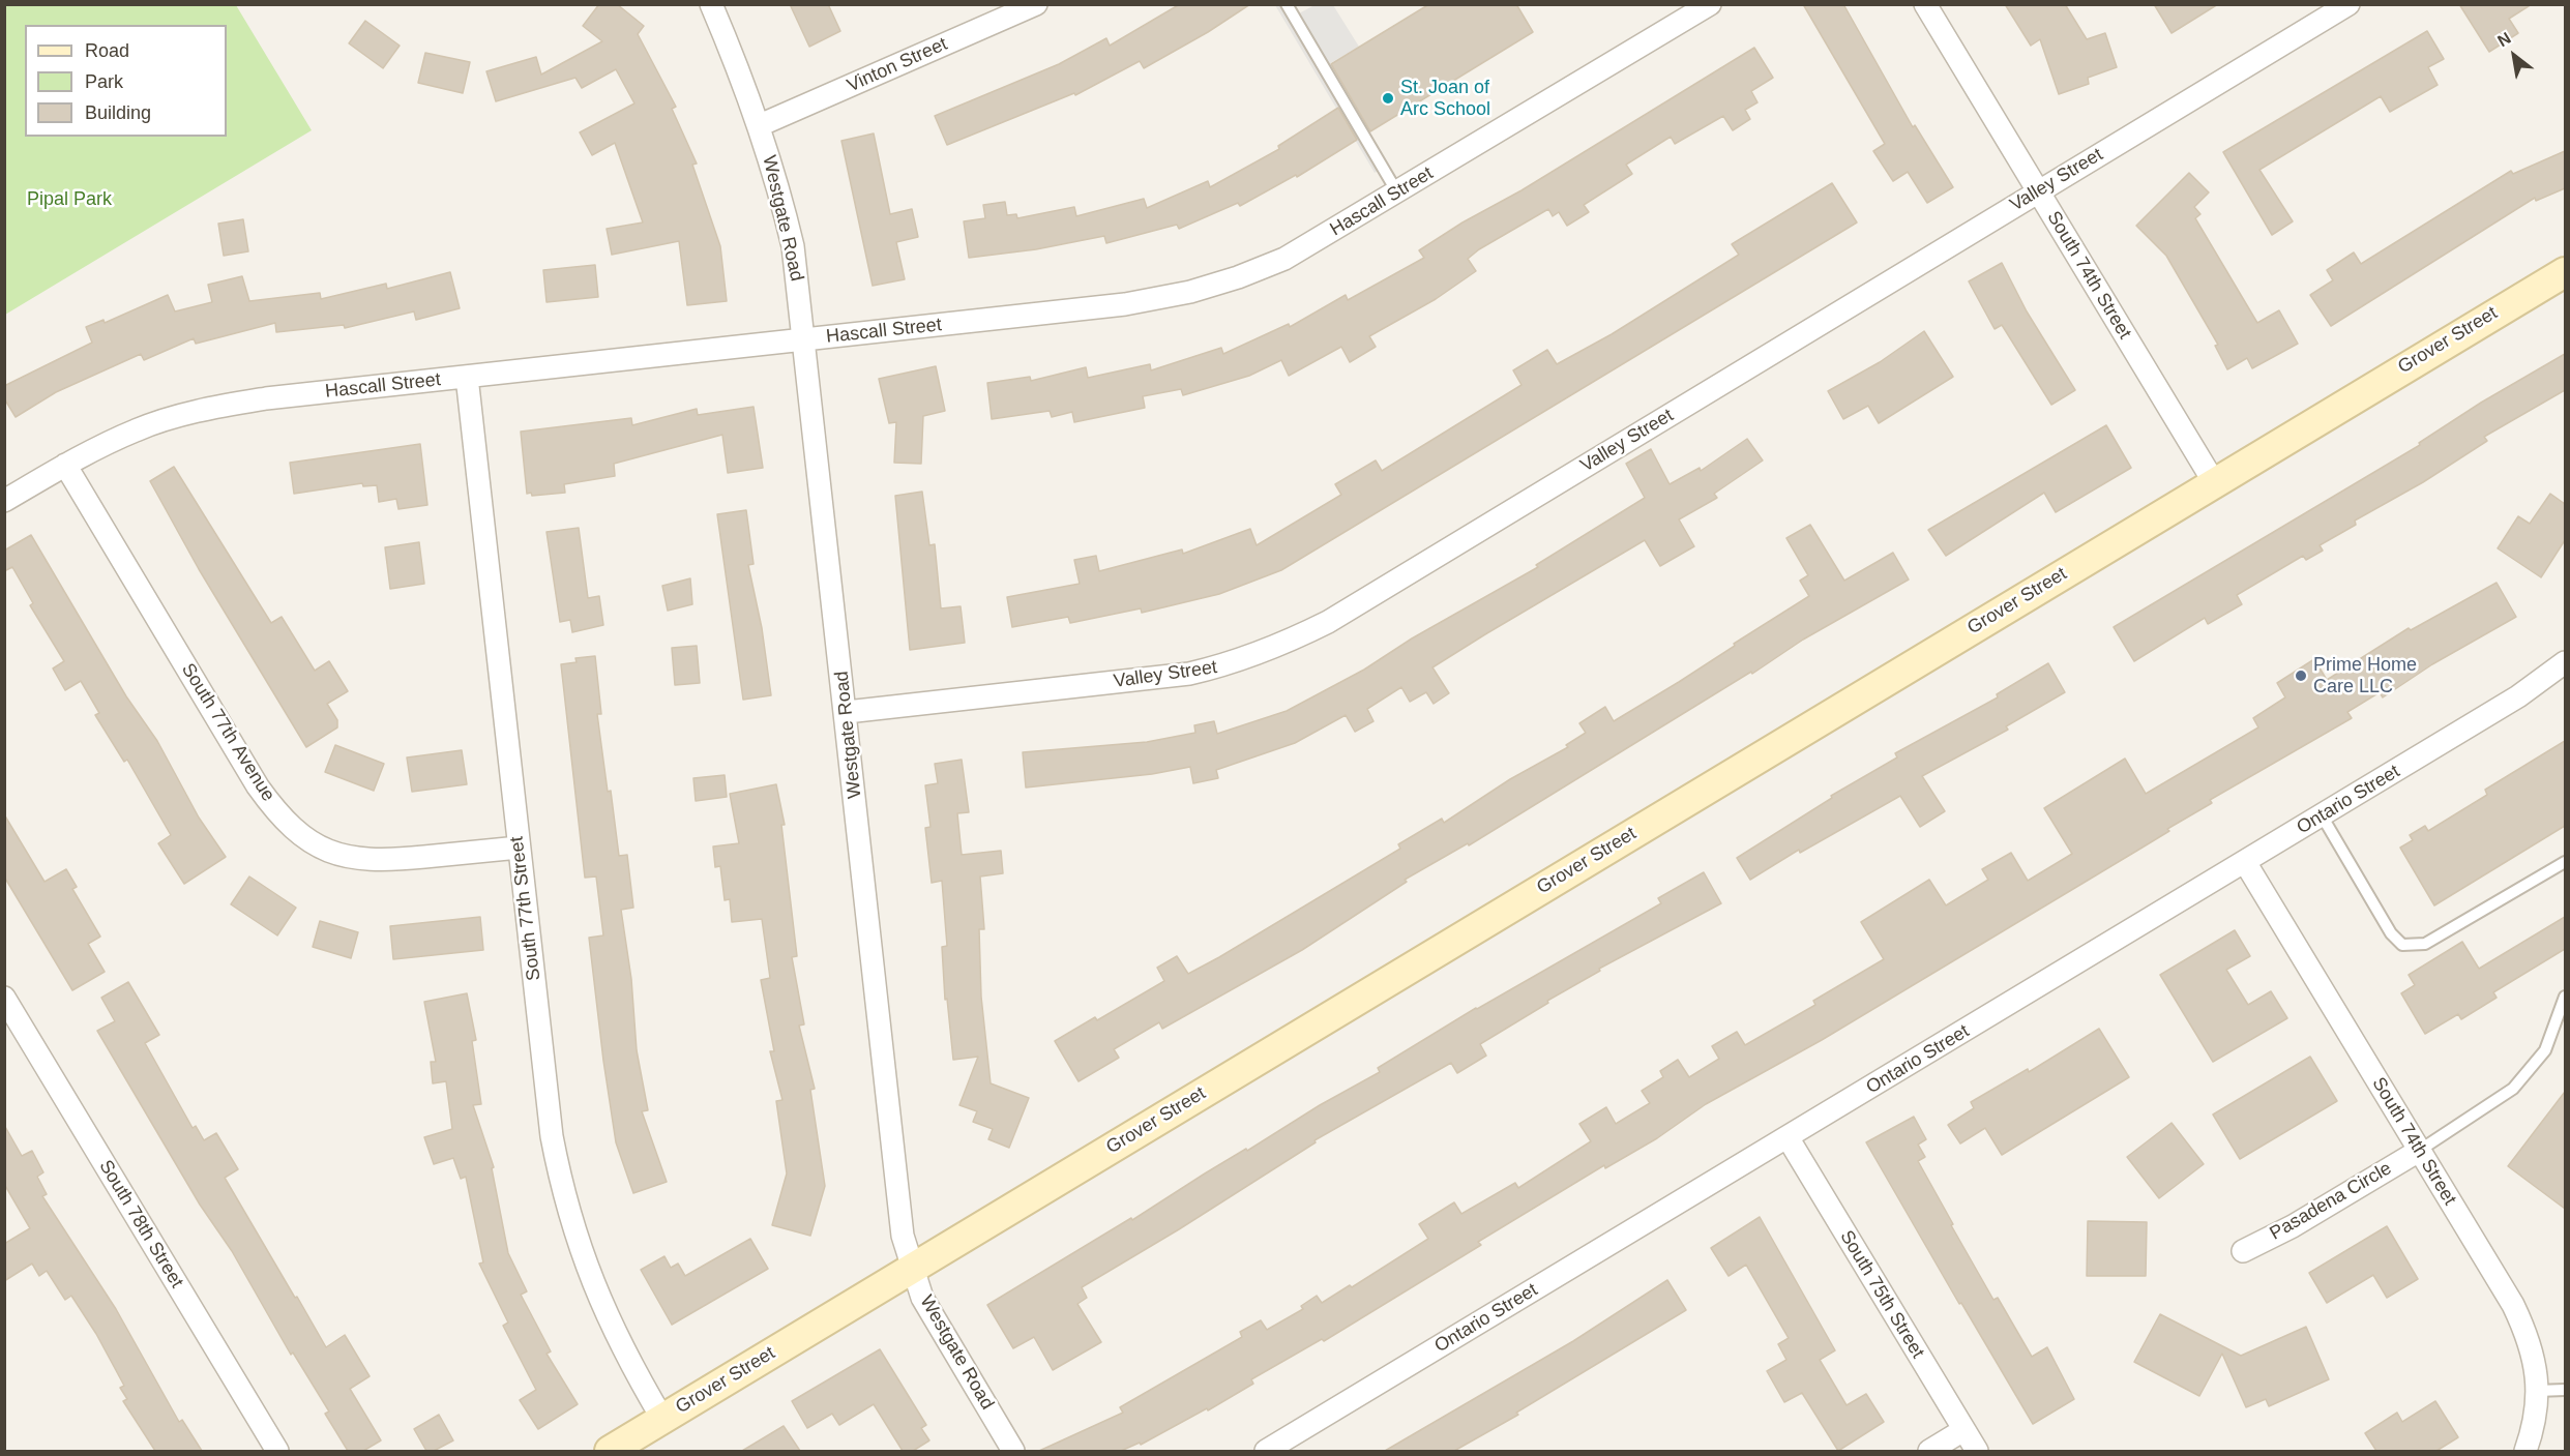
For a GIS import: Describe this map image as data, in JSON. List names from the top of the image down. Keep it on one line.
{"streets":{"street":["Vinton Street","Valley Street","Hascall Street","Westgate Road","South 74th Street","Grover Street","South 77th Avenue","Ontario Street","South 77th Street","Pasadena Circle","South 78th Street","South 75th Street"]},"crossings":[["Vinton Street","Westgate Road"],["Valley Street","Westgate Road"],["Valley Street","South 74th Street"],["Hascall Street","Westgate Road"],["Hascall Street","South 77th Avenue"],["Hascall Street","South 77th Street"],["Westgate Road","Grover Street"],["South 74th Street","Grover Street"],["South 74th Street","Ontario Street"],["South 74th Street","Pasadena Circle"],["Grover Street","South 77th Street"],["South 77th Avenue","South 77th Street"],["Ontario Street","South 75th Street"]],"parks":["Pipal Park"],"places":["St. Joan of Arc School","Prime Home Care LLC"],"legend":["Road","Park","Building"],"north":"top left"}
